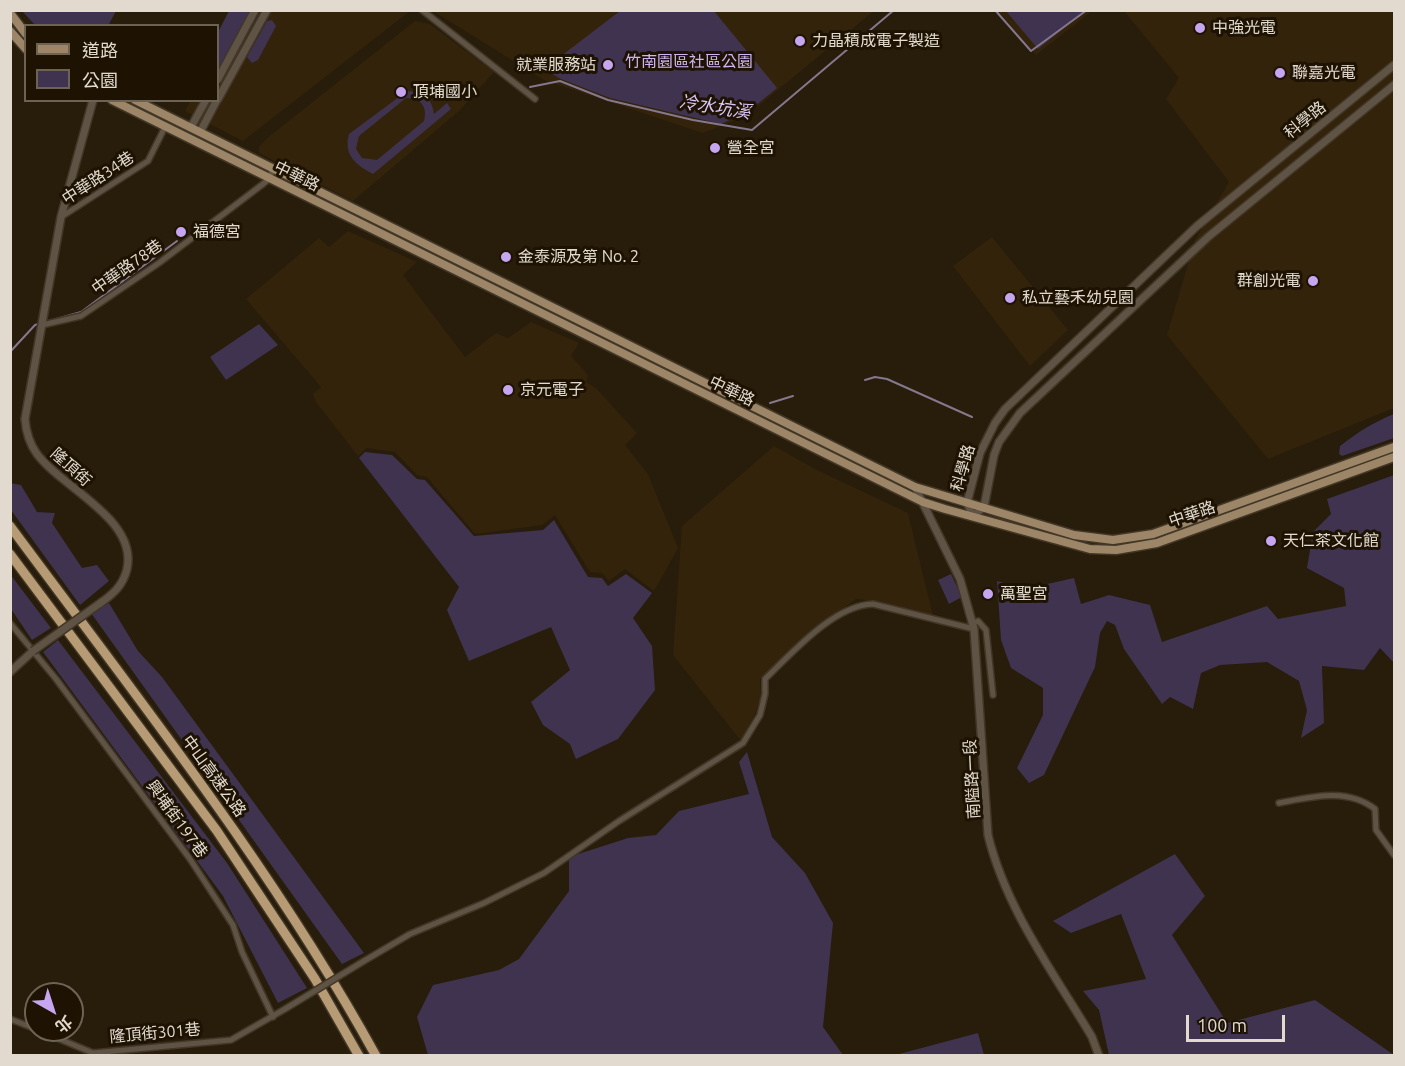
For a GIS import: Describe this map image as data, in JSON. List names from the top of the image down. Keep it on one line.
{"streets":{"highway":["中山高速公路"],"main road":["中華路"],"street":["科學路","中華路34巷","中華路78巷","隆頂街","南隘路一段","興埔街197巷","隆頂街301巷"]},"crossings":[["科學路","中華路"],["中華路","中華路34巷"],["中華路","中華路78巷"],["中華路","南隘路一段"],["中華路34巷","隆頂街"],["中華路78巷","隆頂街"],["隆頂街","興埔街197巷"],["南隘路一段","隆頂街301巷"],["興埔街197巷","隆頂街301巷"]],"water":["冷水坑溪"],"parks":["竹南園區社區公園"],"places":["中強光電","力晶積成電子製造","就業服務站","聯嘉光電","頂埔國小","營全宮","福德宮","金泰源及第 No. 2","群創光電","私立藝禾幼兒園","京元電子","天仁茶文化館","萬聖宮"],"legend":["道路","公園"],"scale_bar":"100 m","north":"bottom right"}
